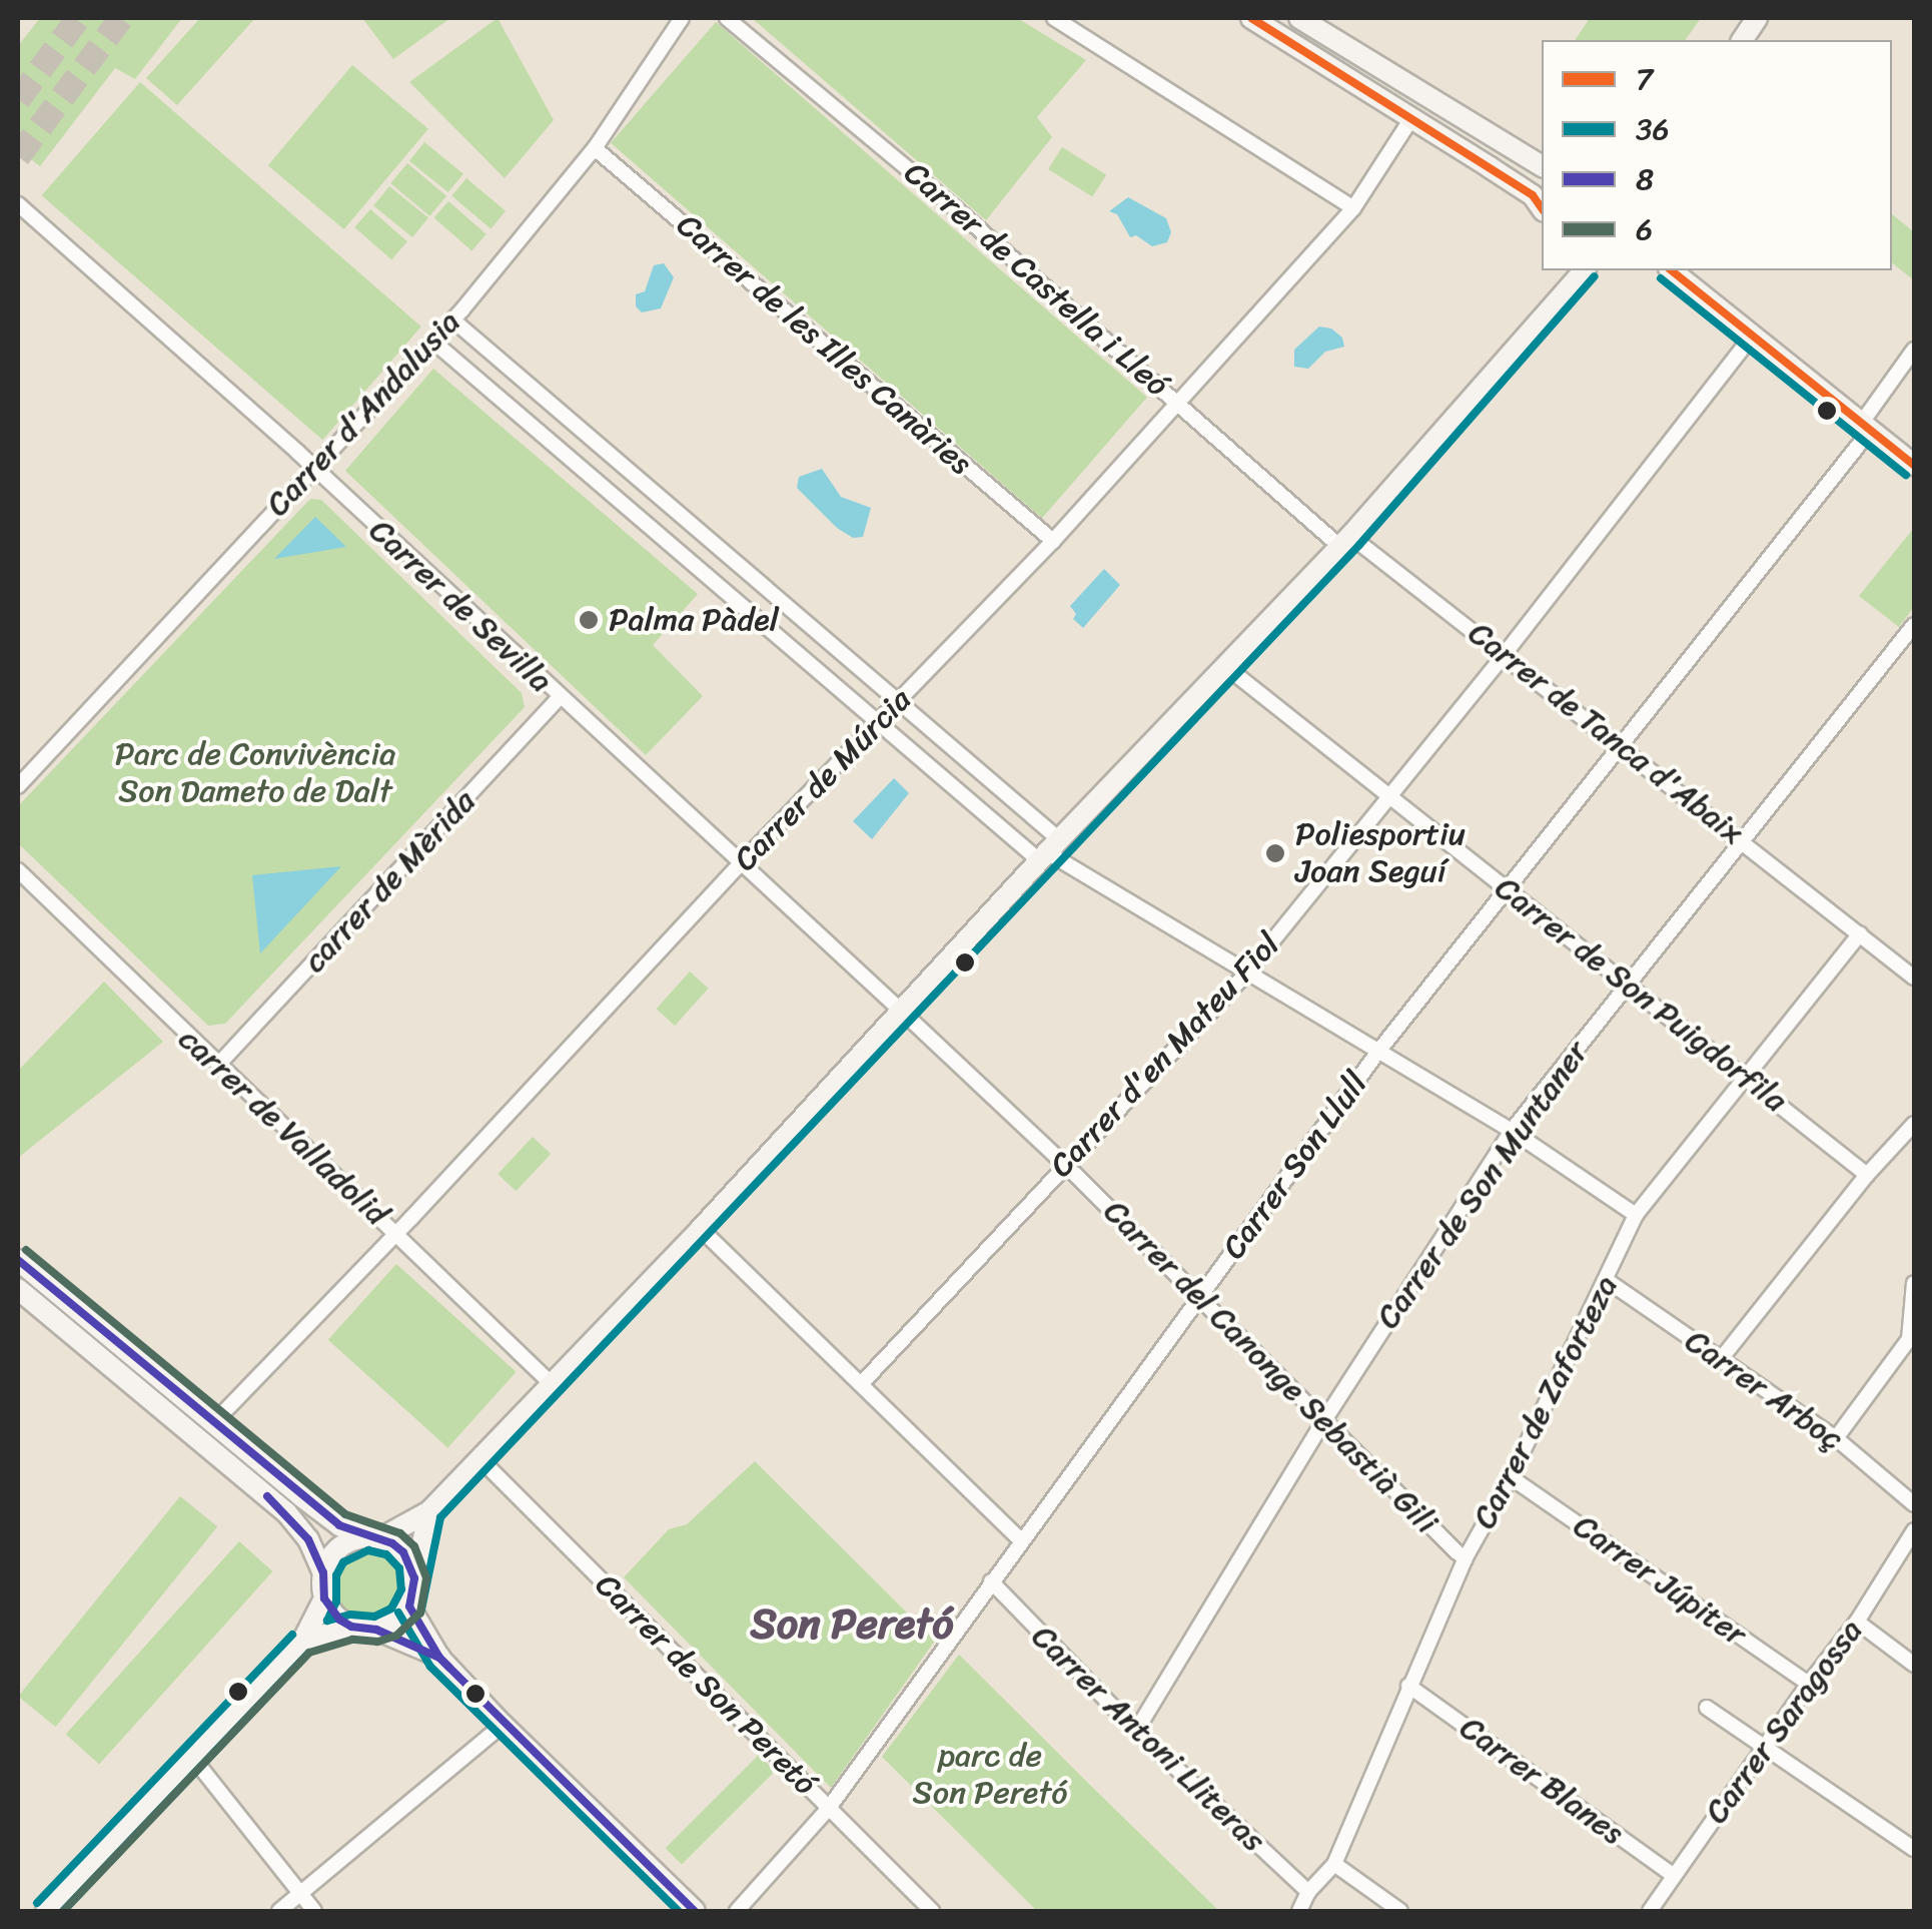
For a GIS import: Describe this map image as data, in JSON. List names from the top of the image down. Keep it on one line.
{"streets":{"street":["Carrer de Castella i Lleó","Carrer de les Illes Canàries","Carrer d'Andalusia","Carrer de Sevilla","Carrer de Tanca d'Abaix","Carrer de Múrcia","carrer de Mèrida","Carrer de Son Puigdorfila","Carrer d'en Mateu Fiol","carrer de Valladolid","Carrer Son Llull","Carrer de Son Muntaner","Carrer del Canonge Sebastià Gili","Carrer Arboç","Carrer de Zaforteza","Carrer Júpiter","Carrer de Son Peretó","Carrer Saragossa","Carrer Antoni Lliteras","Carrer Blanes"]},"crossings":[["Carrer de Castella i Lleó","Carrer de Tanca d'Abaix"],["Carrer de Castella i Lleó","Carrer de Múrcia"],["Carrer de les Illes Canàries","Carrer d'Andalusia"],["Carrer de les Illes Canàries","Carrer de Múrcia"],["Carrer d'Andalusia","Carrer de Sevilla"],["Carrer de Sevilla","Carrer de Múrcia"],["Carrer de Sevilla","carrer de Mèrida"],["Carrer de Sevilla","Carrer del Canonge Sebastià Gili"],["Carrer de Tanca d'Abaix","Carrer d'en Mateu Fiol"],["Carrer de Tanca d'Abaix","Carrer Son Llull"],["Carrer de Tanca d'Abaix","Carrer de Son Muntaner"],["Carrer de Tanca d'Abaix","Carrer de Zaforteza"],["Carrer de Múrcia","carrer de Valladolid"],["carrer de Mèrida","carrer de Valladolid"],["Carrer de Son Puigdorfila","Carrer d'en Mateu Fiol"],["Carrer de Son Puigdorfila","Carrer Son Llull"],["Carrer de Son Puigdorfila","Carrer de Son Muntaner"],["Carrer de Son Puigdorfila","Carrer de Zaforteza"],["Carrer d'en Mateu Fiol","Carrer del Canonge Sebastià Gili"],["Carrer Son Llull","Carrer del Canonge Sebastià Gili"],["Carrer Son Llull","Carrer de Son Peretó"],["Carrer Son Llull","Carrer Antoni Lliteras"],["Carrer de Son Muntaner","Carrer del Canonge Sebastià Gili"],["Carrer de Son Muntaner","Carrer Antoni Lliteras"],["Carrer del Canonge Sebastià Gili","Carrer de Zaforteza"],["Carrer Arboç","Carrer de Zaforteza"],["Carrer de Zaforteza","Carrer Júpiter"],["Carrer de Zaforteza","Carrer Antoni Lliteras"],["Carrer de Zaforteza","Carrer Blanes"],["Carrer Júpiter","Carrer Saragossa"],["Carrer Saragossa","Carrer Blanes"]],"districts":["Son Peretó"],"parks":["Parc de Convivència Son Dameto de Dalt","parc de Son Peretó"],"places":["Palma Pàdel","Poliesportiu Joan Seguí"],"lines":["transit line 7","transit line 36","transit line 6","transit line 8"],"legend":["7","36","8","6"]}
